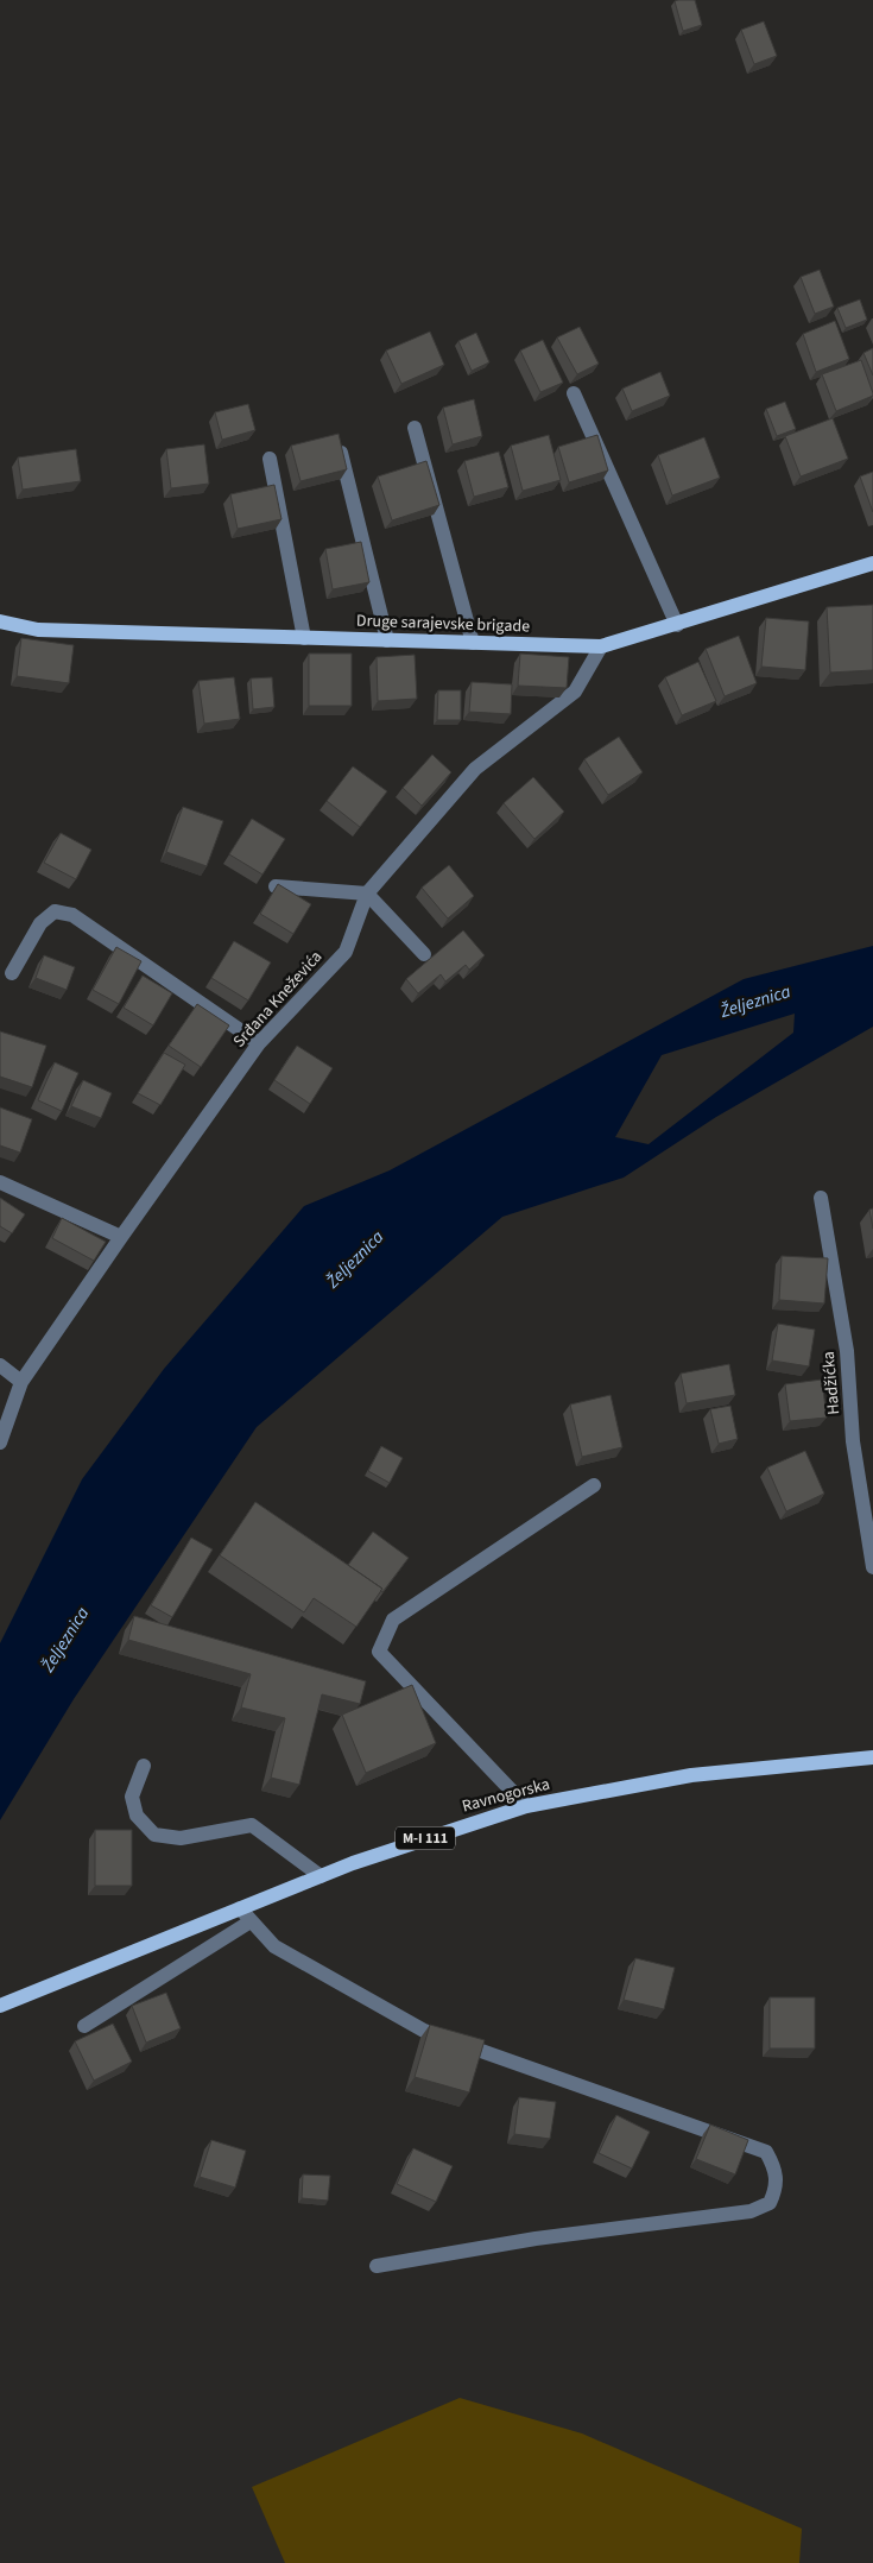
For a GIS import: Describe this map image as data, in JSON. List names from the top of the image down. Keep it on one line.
{"streets":{"main road":["Druge sarajevske brigade","Ravnogorska","M-I 111"],"street":["Srđana Kneževića","Hadžićka"]},"crossings":[["Druge sarajevske brigade","Srđana Kneževića"]],"water":["Željeznica"]}
